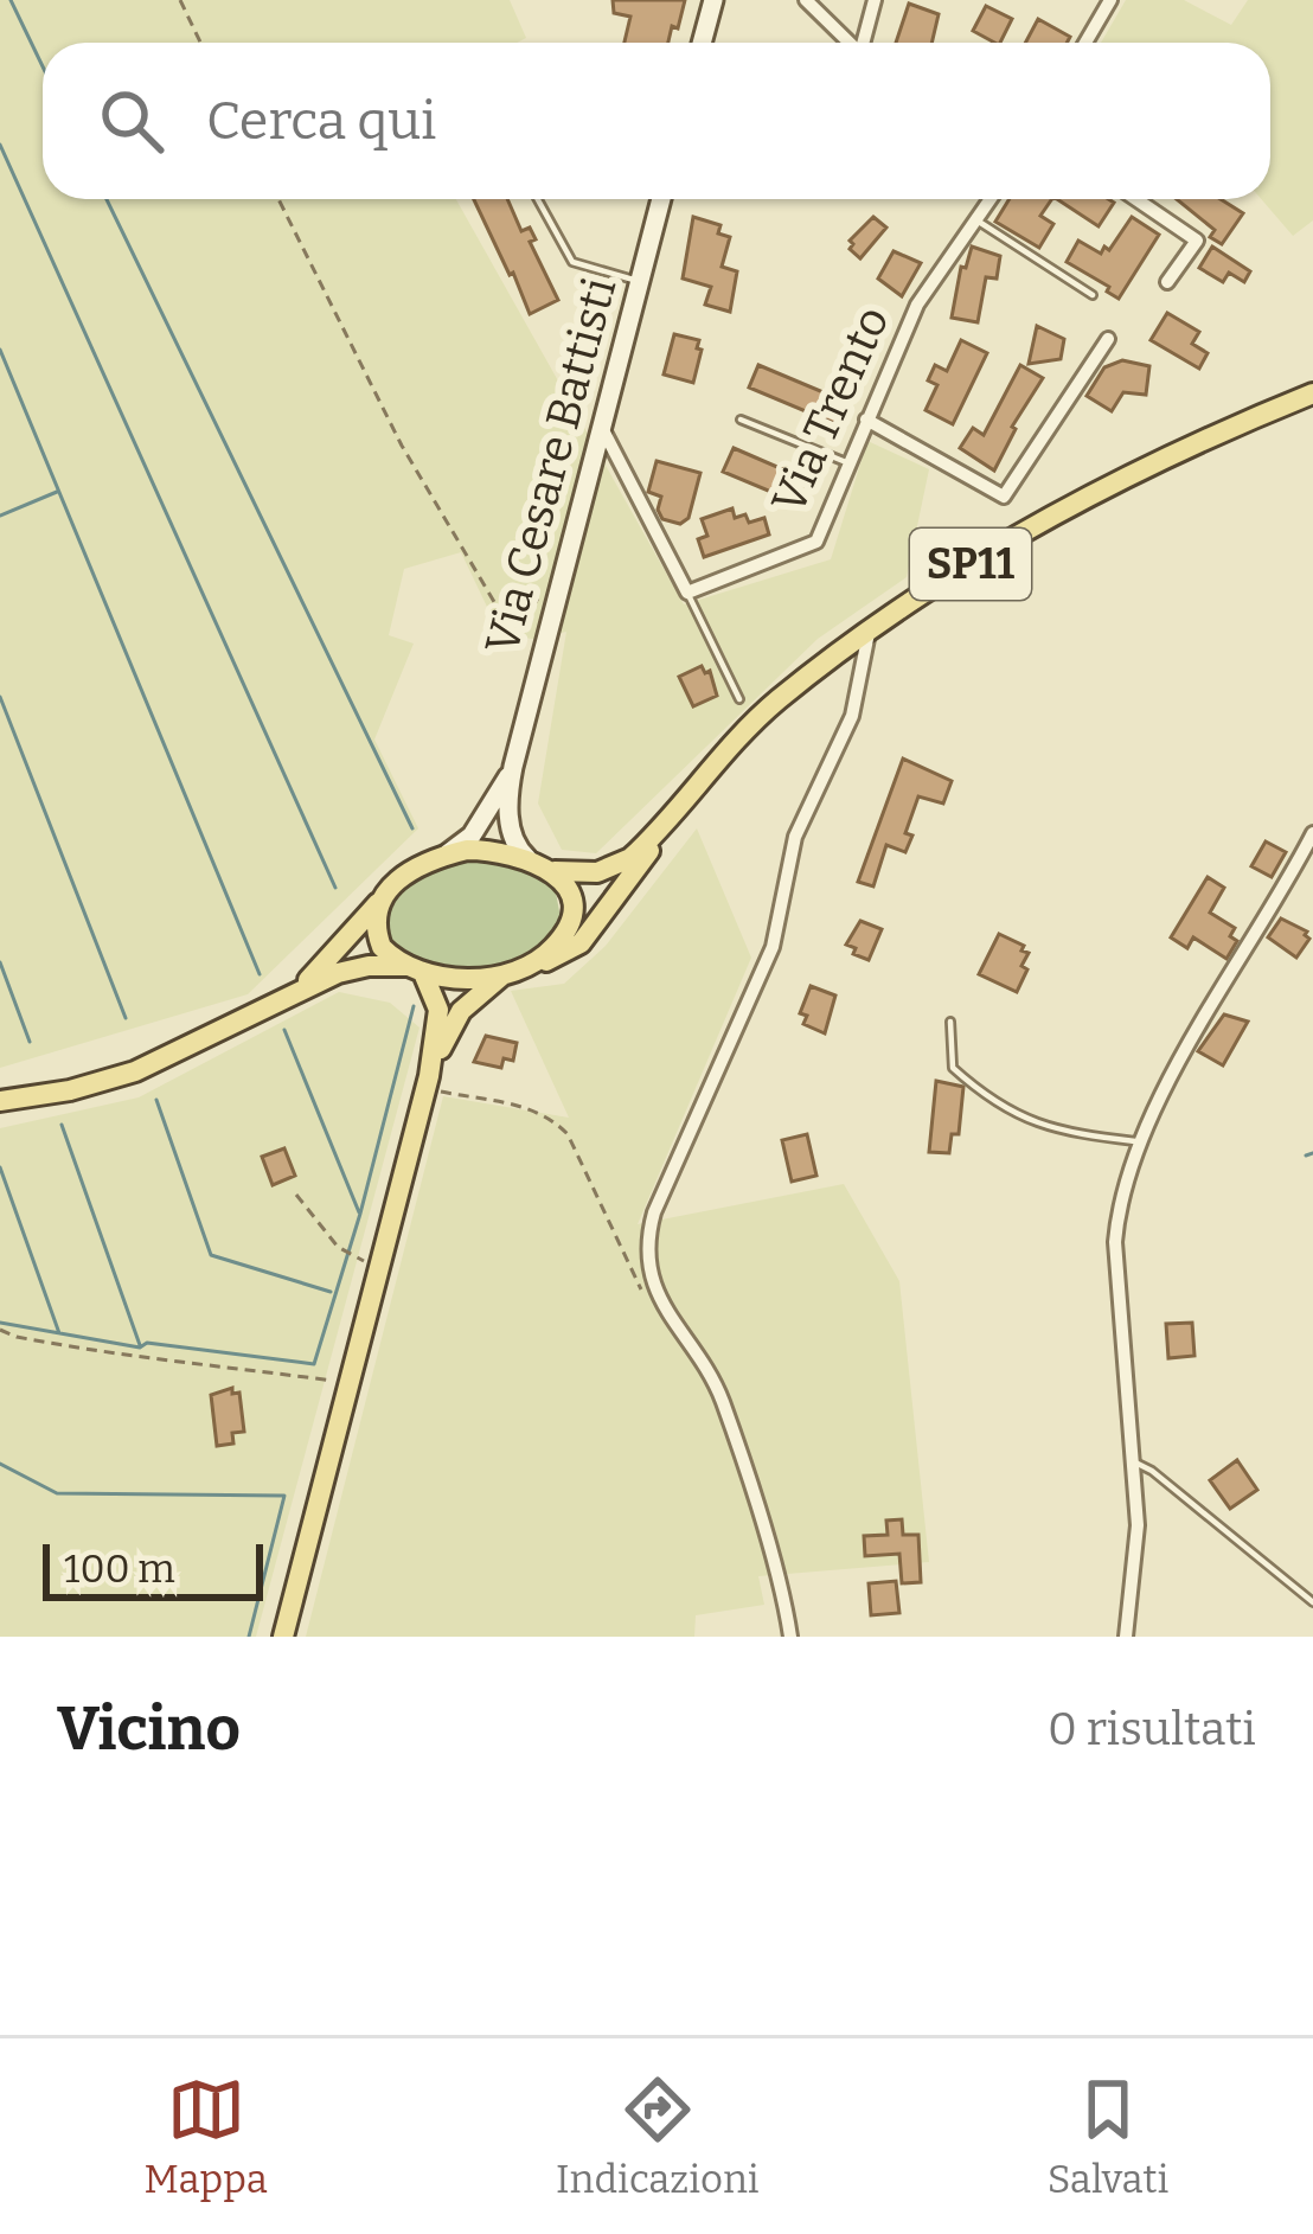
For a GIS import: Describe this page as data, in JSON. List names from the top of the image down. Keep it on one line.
{"streets":{"main road":["Via Cesare Battisti","SP11"],"street":["Via Trento"]},"crossings":[["Via Cesare Battisti","SP11"]],"scale_bar":"100 m","page":{"search":"Cerca qui","scale":"100 m","heading":["Vicino","0 risultati"],"nav":["Mappa","Indicazioni","Salvati"]}}
